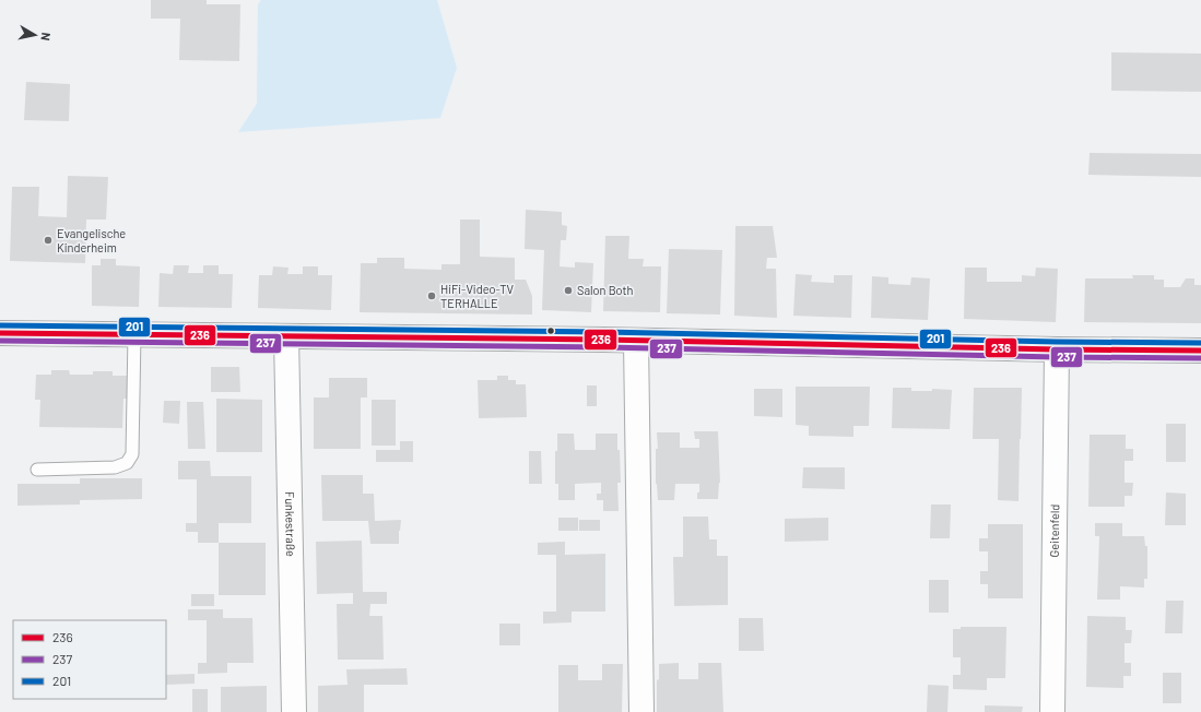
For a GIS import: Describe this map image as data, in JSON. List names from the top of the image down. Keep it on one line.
{"streets":{"street":["Funkestraße","Geitenfeld"]},"places":["Evangelische Kinderheim","Salon Both","HiFi-Video-TV TERHALLE"],"lines":["transit line 201","transit line 236","transit line 237"],"legend":["236","237","201"],"north":"right"}
